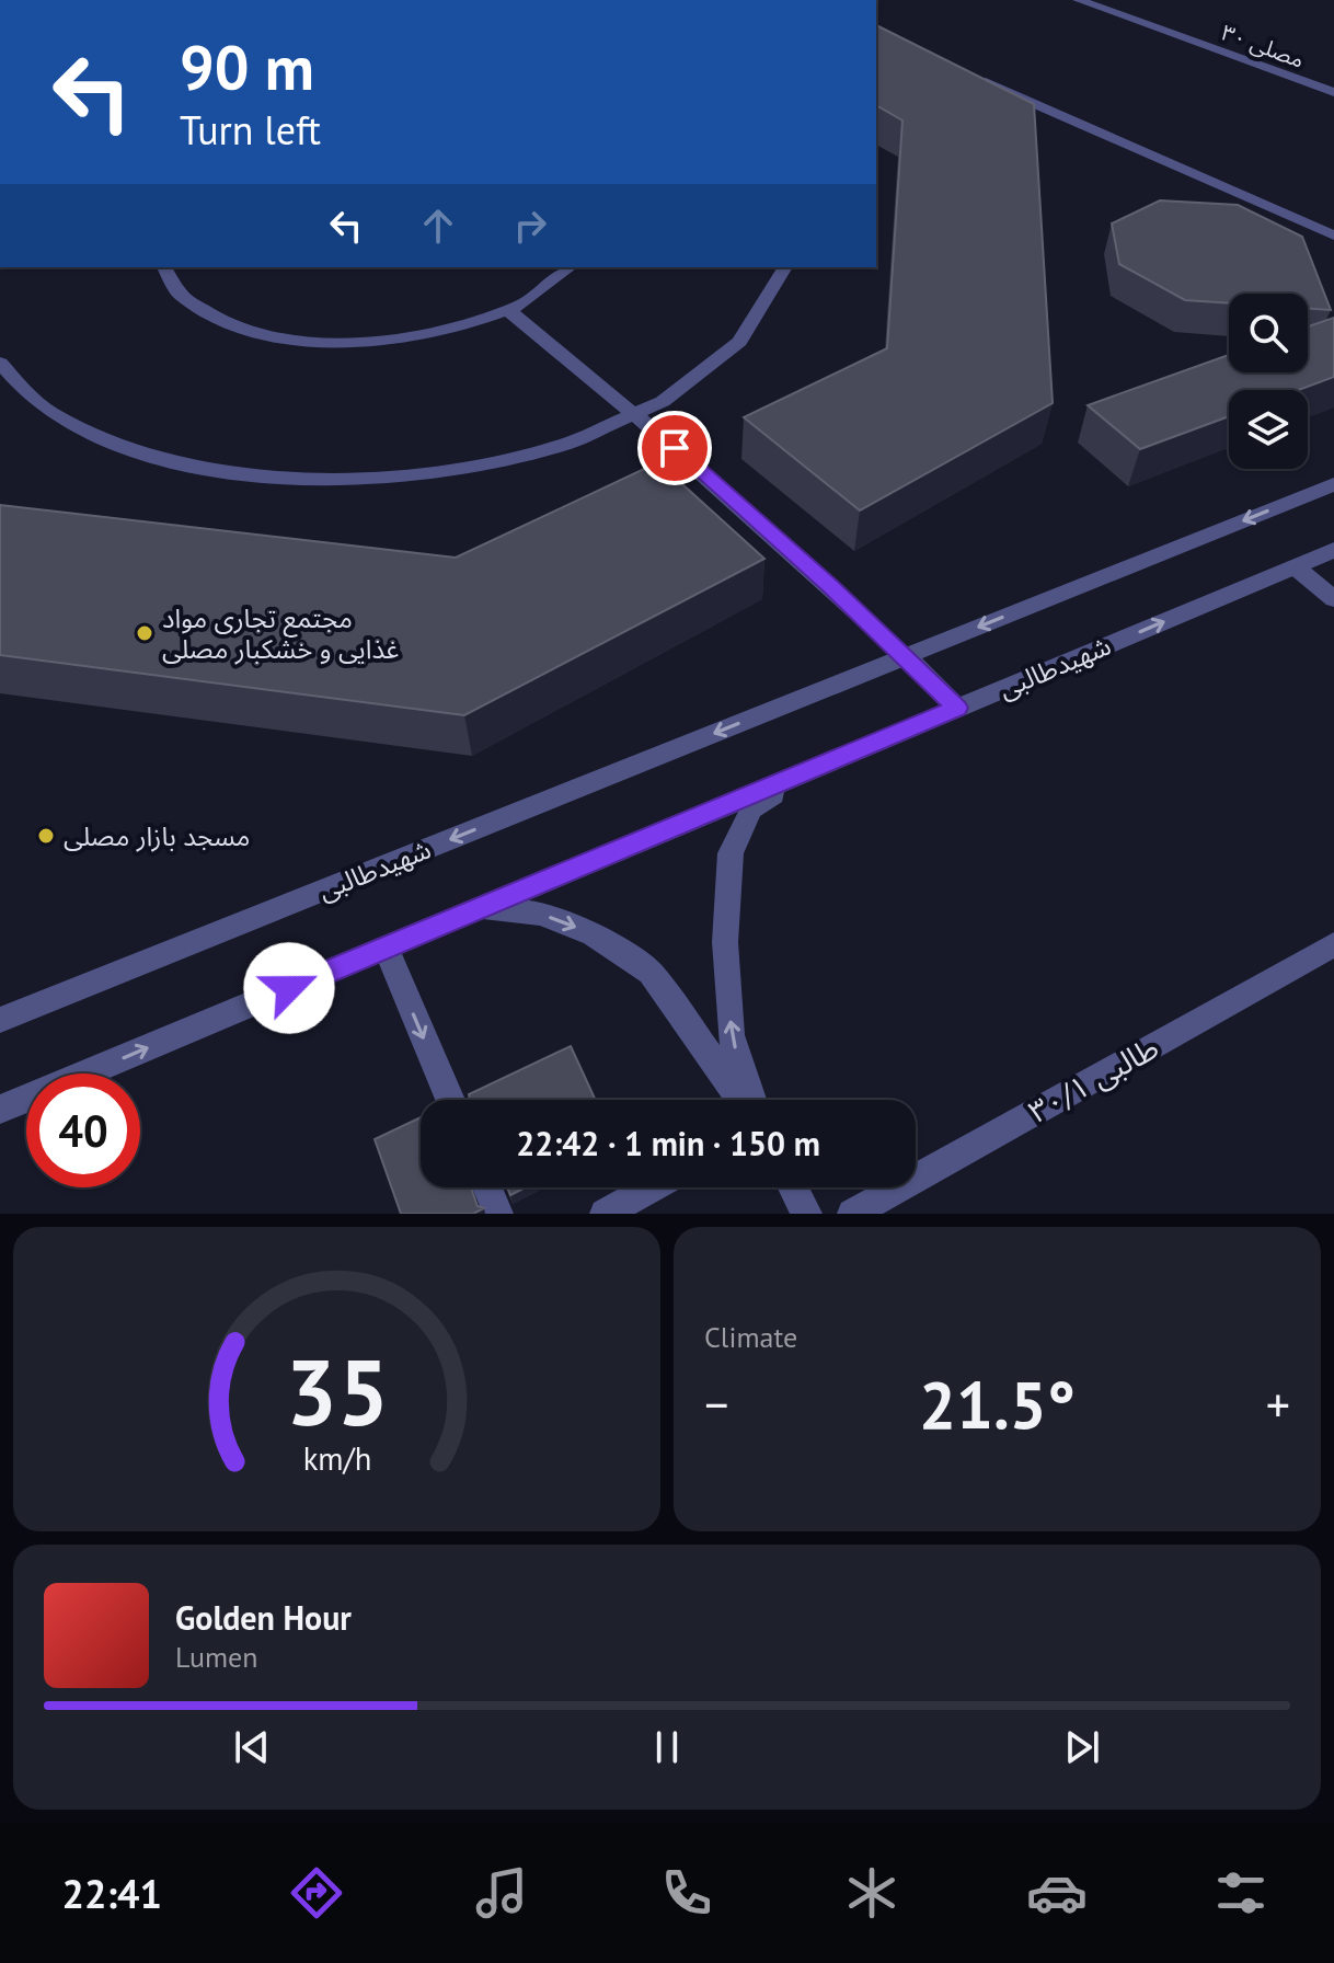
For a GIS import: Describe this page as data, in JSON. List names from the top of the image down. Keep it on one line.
{"streets":{"street":["مصلی ۳۰","شهیدطالبی","طالبی ۳۰/۱"]},"places":["مجتمع تجاری مواد غذایی و خشکبار مصلی","مسجد بازار مصلی"],"page":{"turn":["90 m","Turn left"],"limit":"40","trip":"22:42 · 1 min · 150 m","tile":"Climate","heat":["−","21.5°","+"],"song":["Golden Hour","Lumen"],"tabs":"22:41","gauge":["35","km/h"]}}
